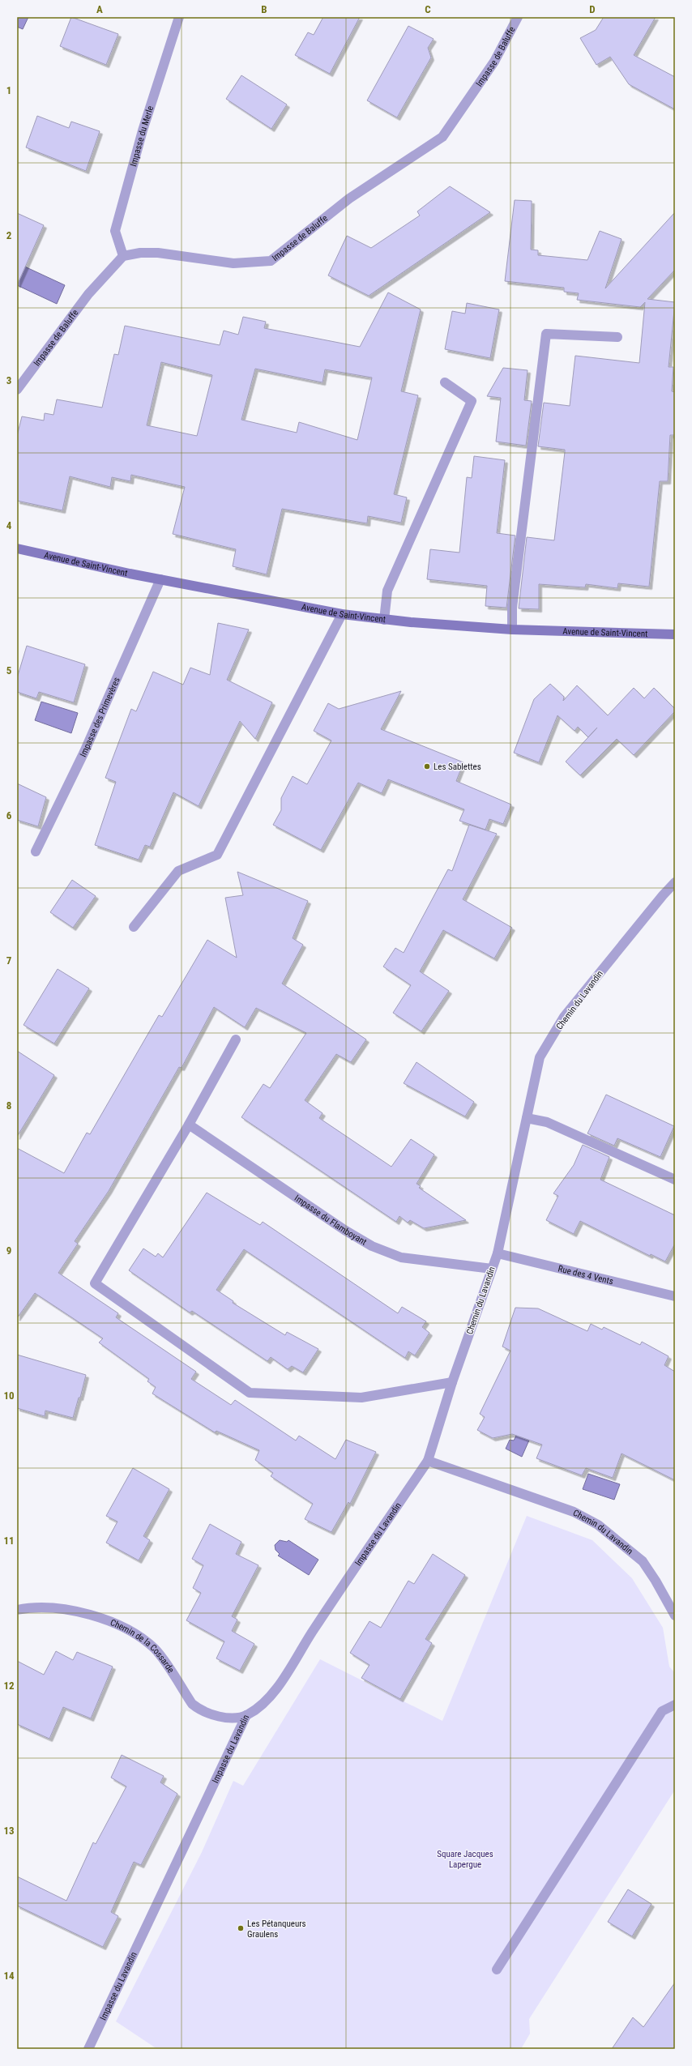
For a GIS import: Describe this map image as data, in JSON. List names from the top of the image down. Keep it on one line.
{"streets":{"street":["Impasse de Baluffe","Impasse du Merle","Avenue de Saint-Vincent","Impasse des Primevères","Chemin du Lavandin","Impasse du Flamboyant","Rue des 4 Vents","Impasse du Lavandin","Chemin de la Cossarde"]},"crossings":[["Impasse de Baluffe","Impasse du Merle"],["Avenue de Saint-Vincent","Impasse des Primevères"],["Chemin du Lavandin","Impasse du Flamboyant"],["Chemin du Lavandin","Rue des 4 Vents"],["Chemin du Lavandin","Impasse du Lavandin"],["Impasse du Lavandin","Chemin de la Cossarde"]],"parks":["Square Jacques Lapergue"],"places":["Les Sablettes","Les Pétanqueurs Graulens"],"grid":{"columns":["A","B","C","D"],"rows":["1","2","3","4","5","6","7","8","9","10","11","12","13","14"]}}
